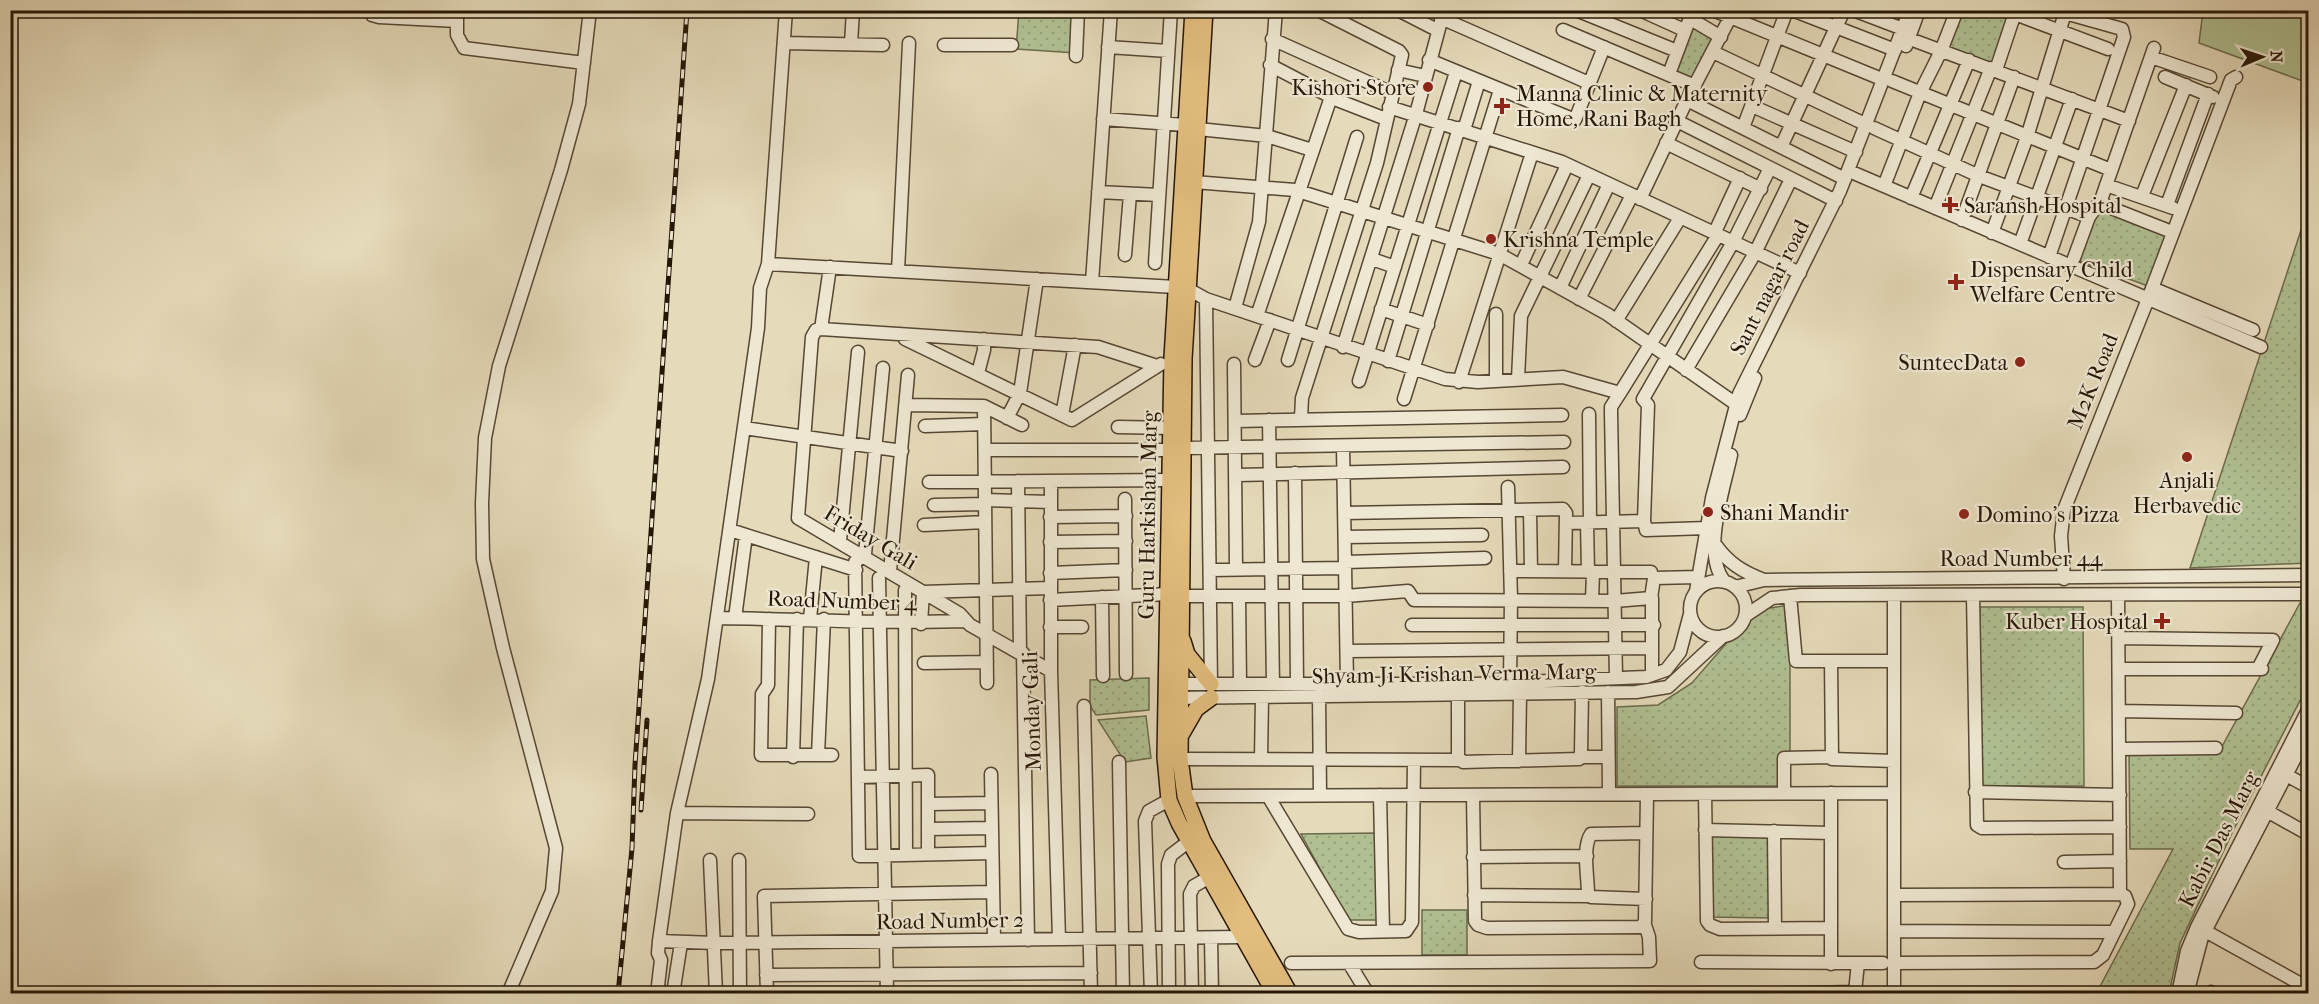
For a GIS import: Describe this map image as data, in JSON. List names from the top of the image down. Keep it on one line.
{"streets":{"main road":["Guru Harkishan Marg"],"street":["Sant nagar road","M2K Road","Friday Gali","Road Number 44","Road Number 4","Shyam Ji Krishan Verma Marg","Monday Gali","Kabir Das Marg","Road Number 2"]},"crossings":[["Sant nagar road","Road Number 44"],["Sant nagar road","Shyam Ji Krishan Verma Marg"],["M2K Road","Road Number 44"],["Guru Harkishan Marg","Shyam Ji Krishan Verma Marg"],["Guru Harkishan Marg","Road Number 2"],["Friday Gali","Road Number 4"],["Friday Gali","Monday Gali"],["Road Number 44","Shyam Ji Krishan Verma Marg"],["Monday Gali","Road Number 2"]],"places":{"other":["Kishori Store","Krishna Temple","SuntecData","Anjali Herbavedic","Shani Mandir","Domino’s Pizza"],"health":["Manna Clinic & Maternity Home, Rani Bagh","Saransh Hospital","Dispensary Child Welfare Centre","Kuber Hospital"]},"north":"right"}
